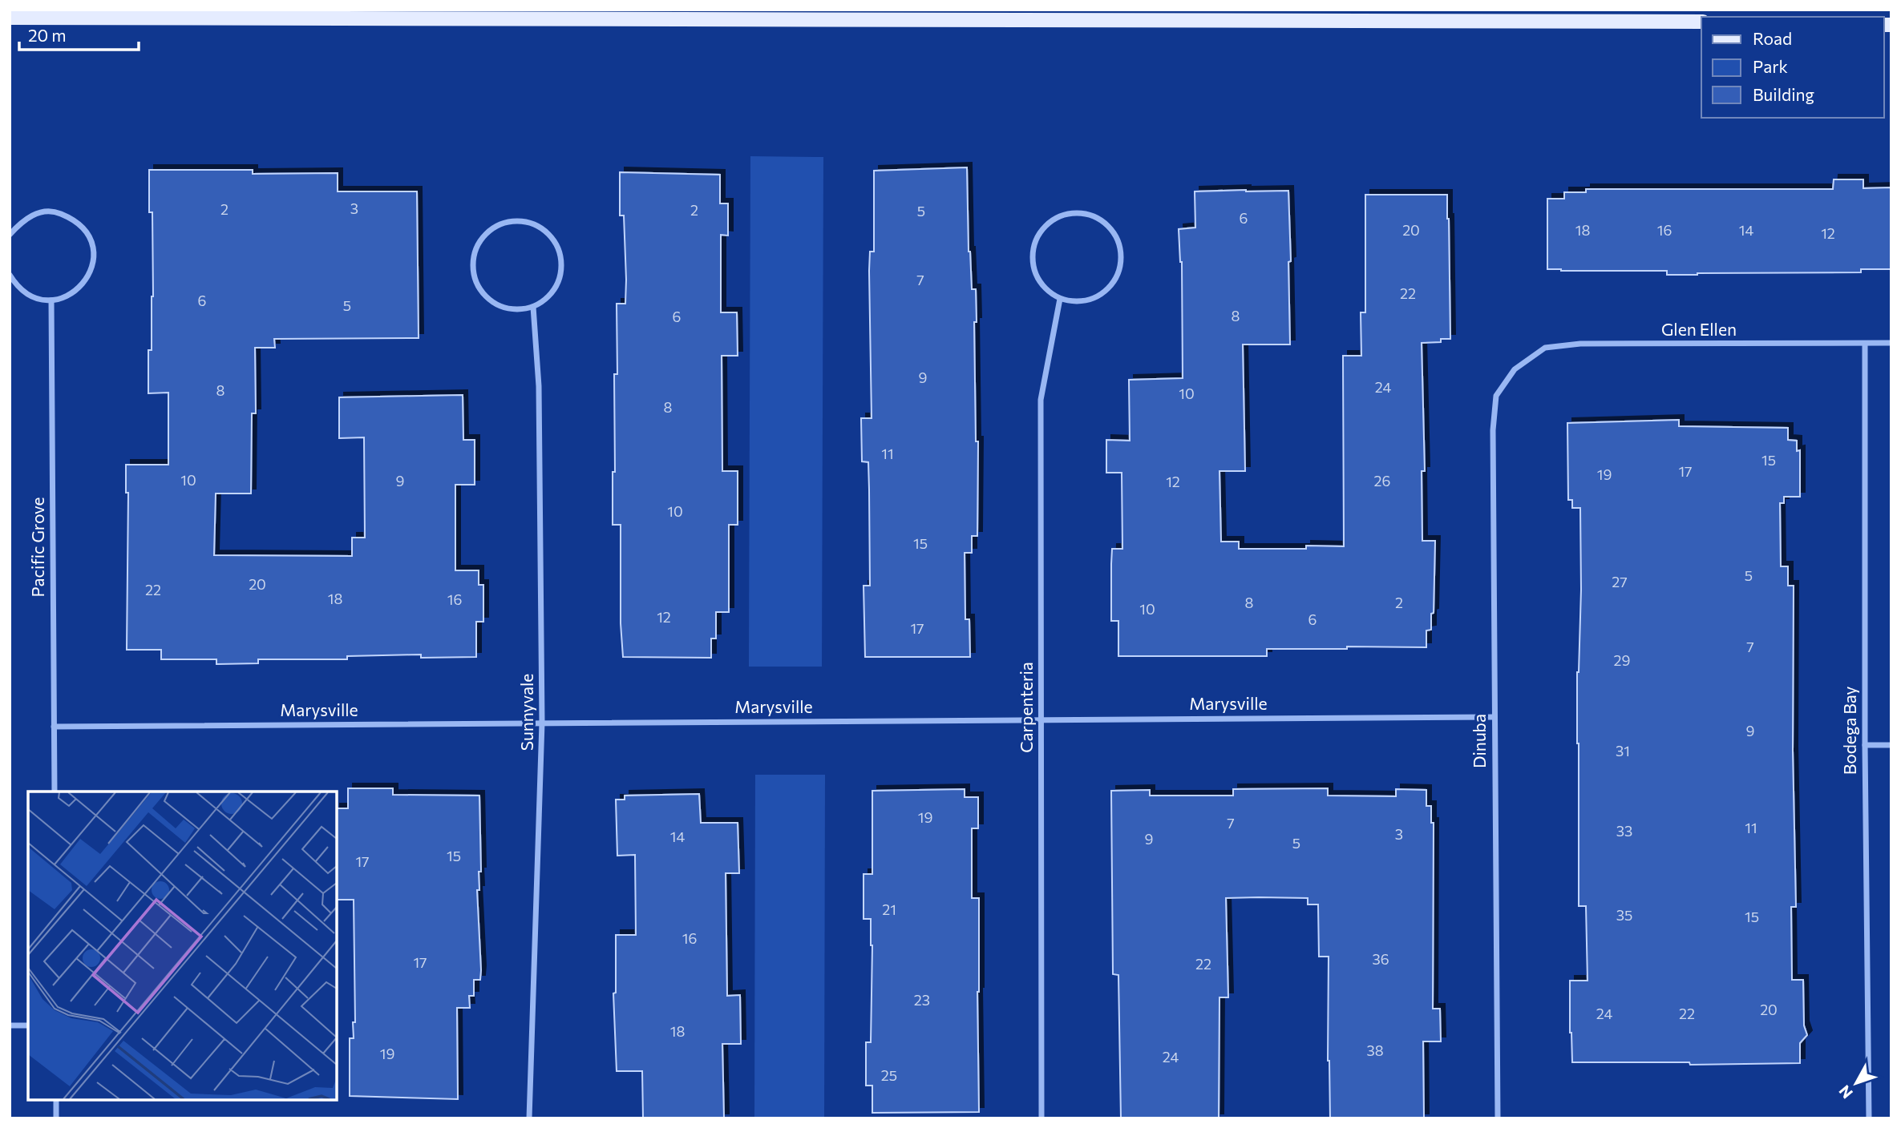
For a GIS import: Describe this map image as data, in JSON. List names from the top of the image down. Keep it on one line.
{"streets":{"street":["Glen Ellen","Pacific Grove","Marysville","Carpenteria","Sunnyvale","Bodega Bay","Dinuba"]},"crossings":[["Glen Ellen","Bodega Bay"],["Glen Ellen","Dinuba"],["Pacific Grove","Marysville"],["Marysville","Carpenteria"],["Marysville","Sunnyvale"],["Marysville","Dinuba"]],"house_numbers":["3","2","2","5","6","20","18","16","14","12","7","22","6","5","8","6","9","24","8","10","8","11","15","17","19","10","9","26","12","10","15","5","27","20","22","18","16","8","2","10","12","6","17","7","29","9","31","19","7","11","33","3","14","9","5","15","17","21","35","15","16","36","17","22","23","20","24","22","18","38","19","24","25"],"legend":["Road","Park","Building"],"scale_bar":"20 m","north":"bottom left"}
